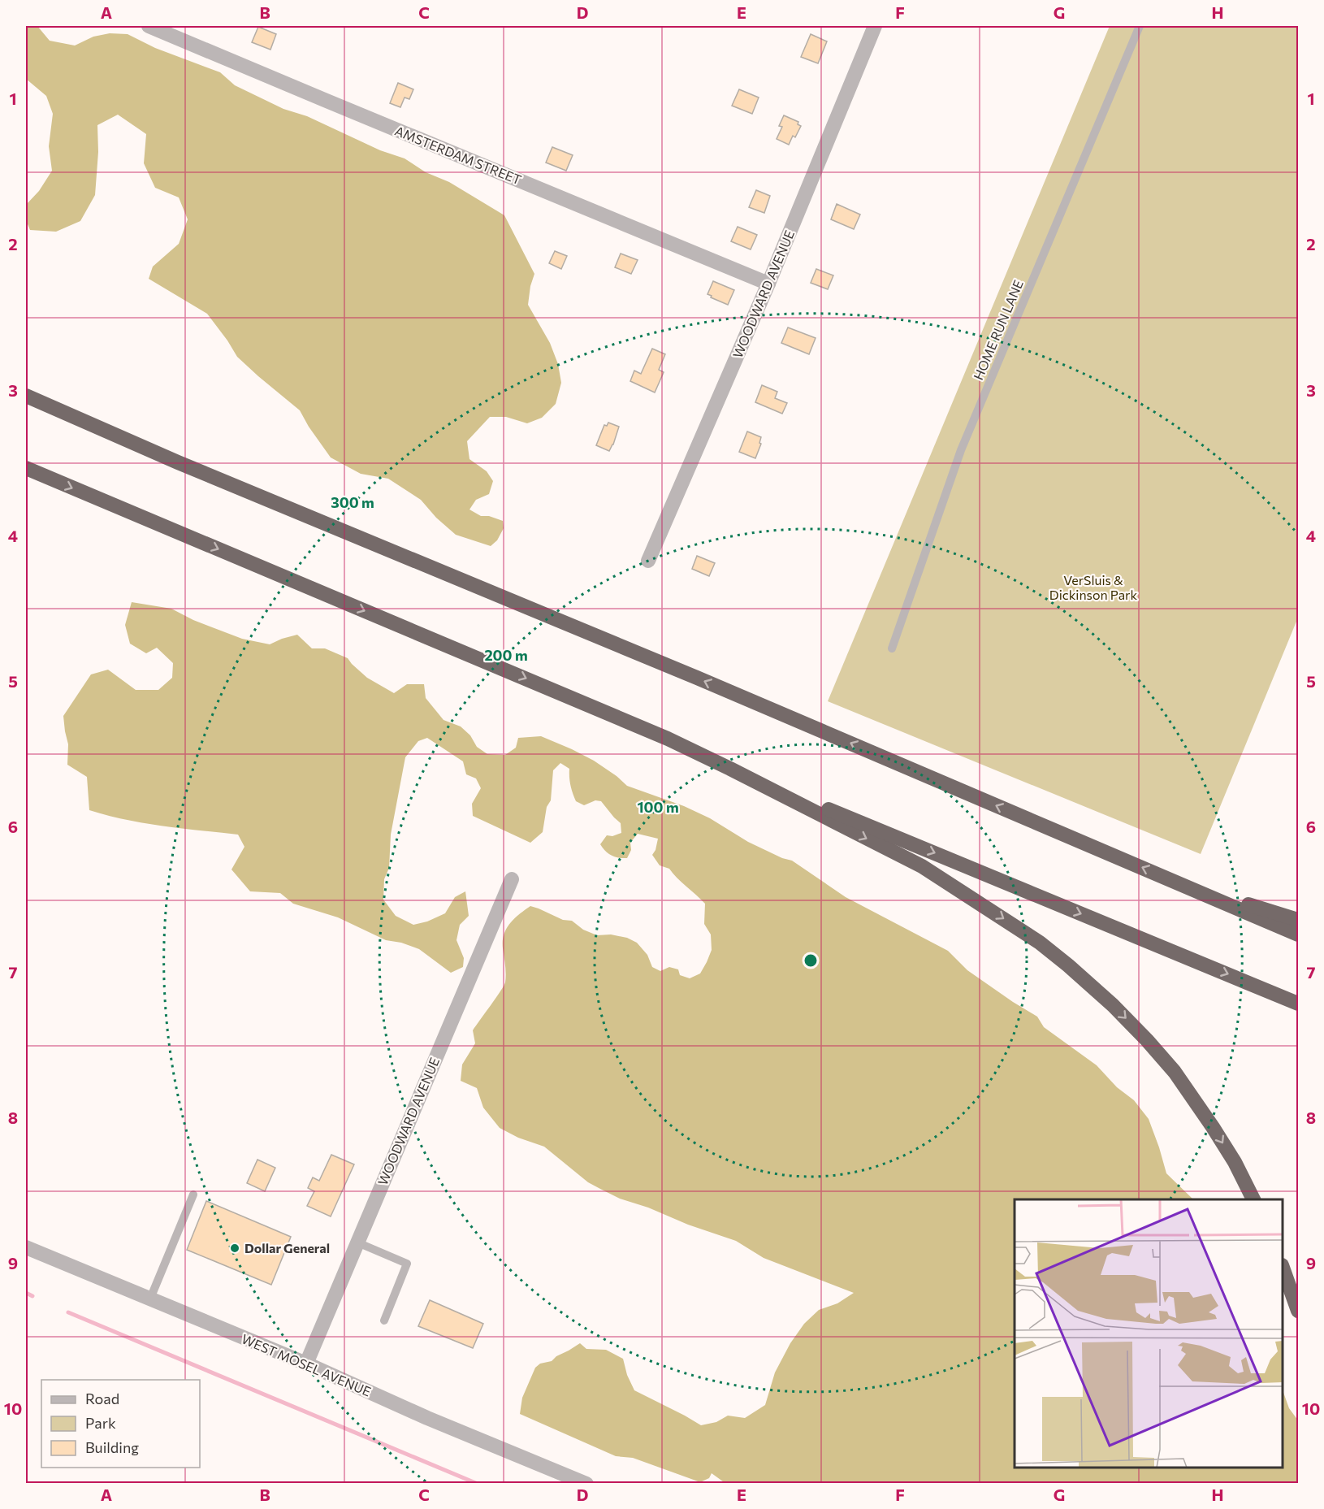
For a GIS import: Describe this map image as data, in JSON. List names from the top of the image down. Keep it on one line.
{"streets":{"street":["AMSTERDAM STREET","WOODWARD AVENUE","WEST MOSEL AVENUE"],"lane":["HOME RUN LANE"]},"crossings":[["AMSTERDAM STREET","WOODWARD AVENUE"],["WOODWARD AVENUE","WEST MOSEL AVENUE"]],"parks":["VerSluis & Dickinson Park"],"places":["Dollar General"],"legend":["Road","Park","Building"],"grid":{"columns":["A","B","C","D","E","F","G","H"],"rows":["1","2","3","4","5","6","7","8","9","10"]},"rings":["300 m","200 m","100 m"]}
